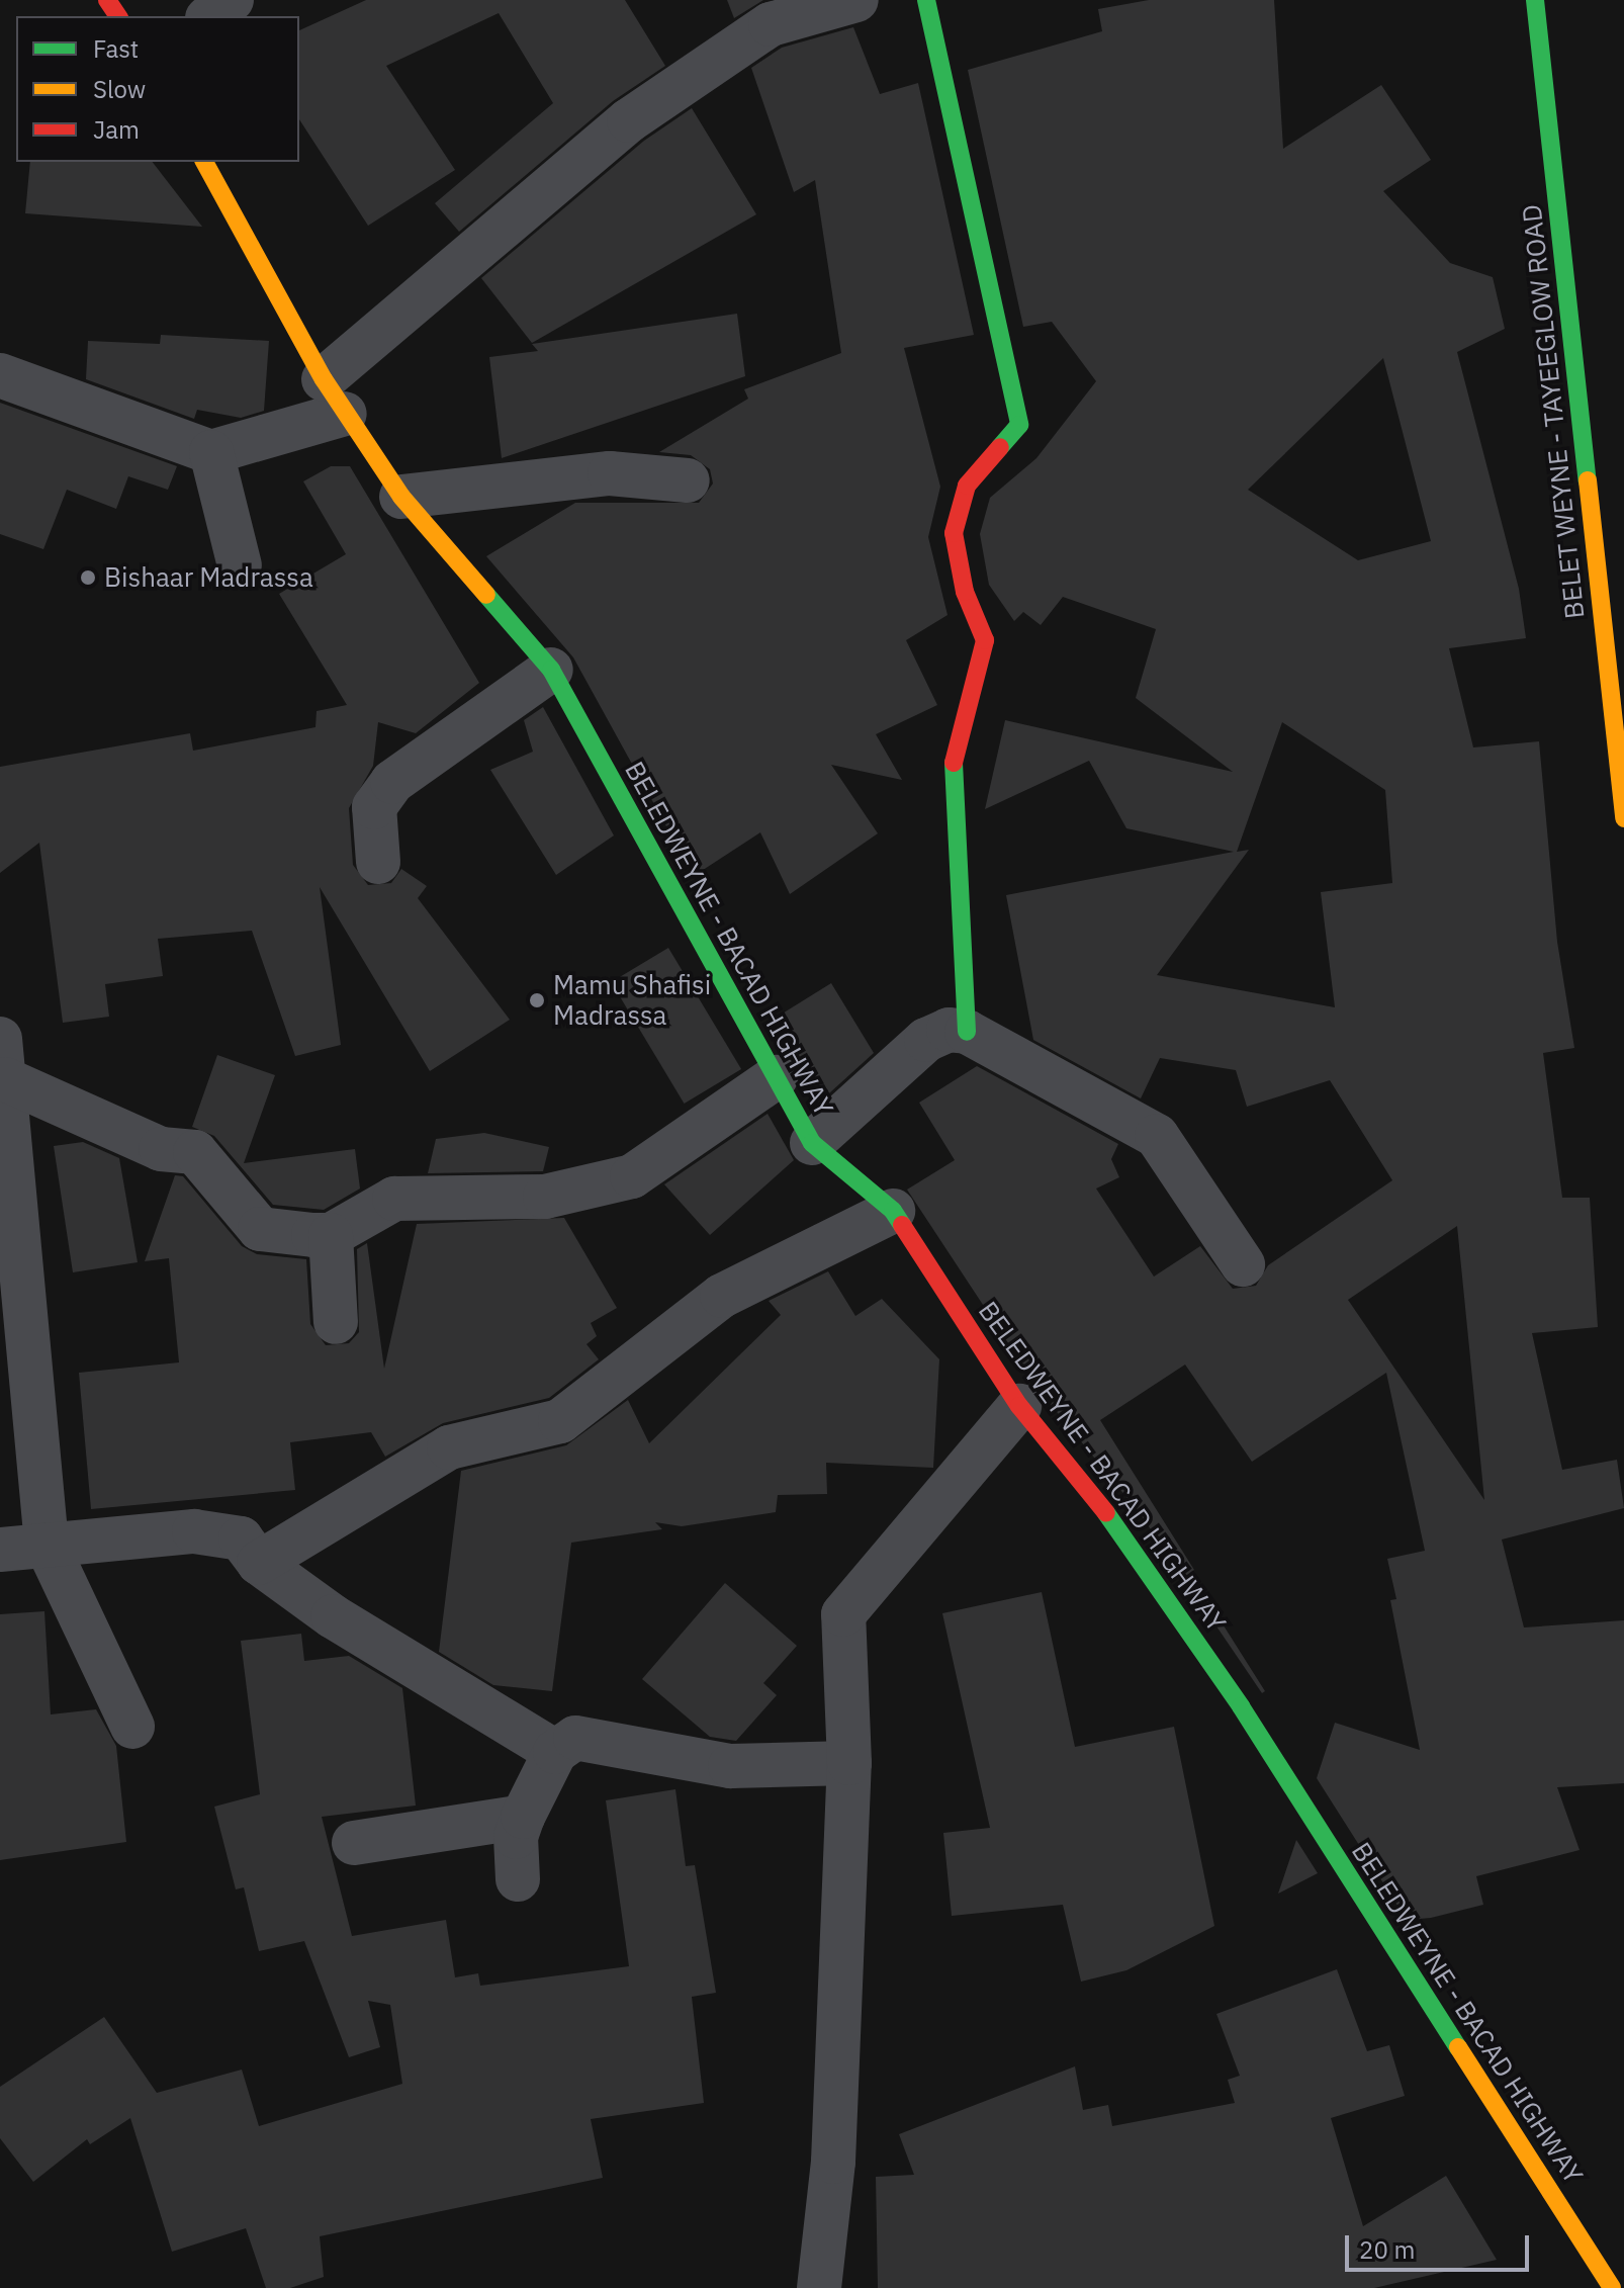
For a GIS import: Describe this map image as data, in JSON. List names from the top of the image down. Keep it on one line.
{"streets":{"street":["BELET WEYNE - TAYEEGLOW ROAD","BELEDWEYNE - BACAD HIGHWAY"]},"places":["Bishaar Madrassa","Mamu Shafisi Madrassa"],"legend":["Fast","Slow","Jam"],"scale_bar":"20 m"}
